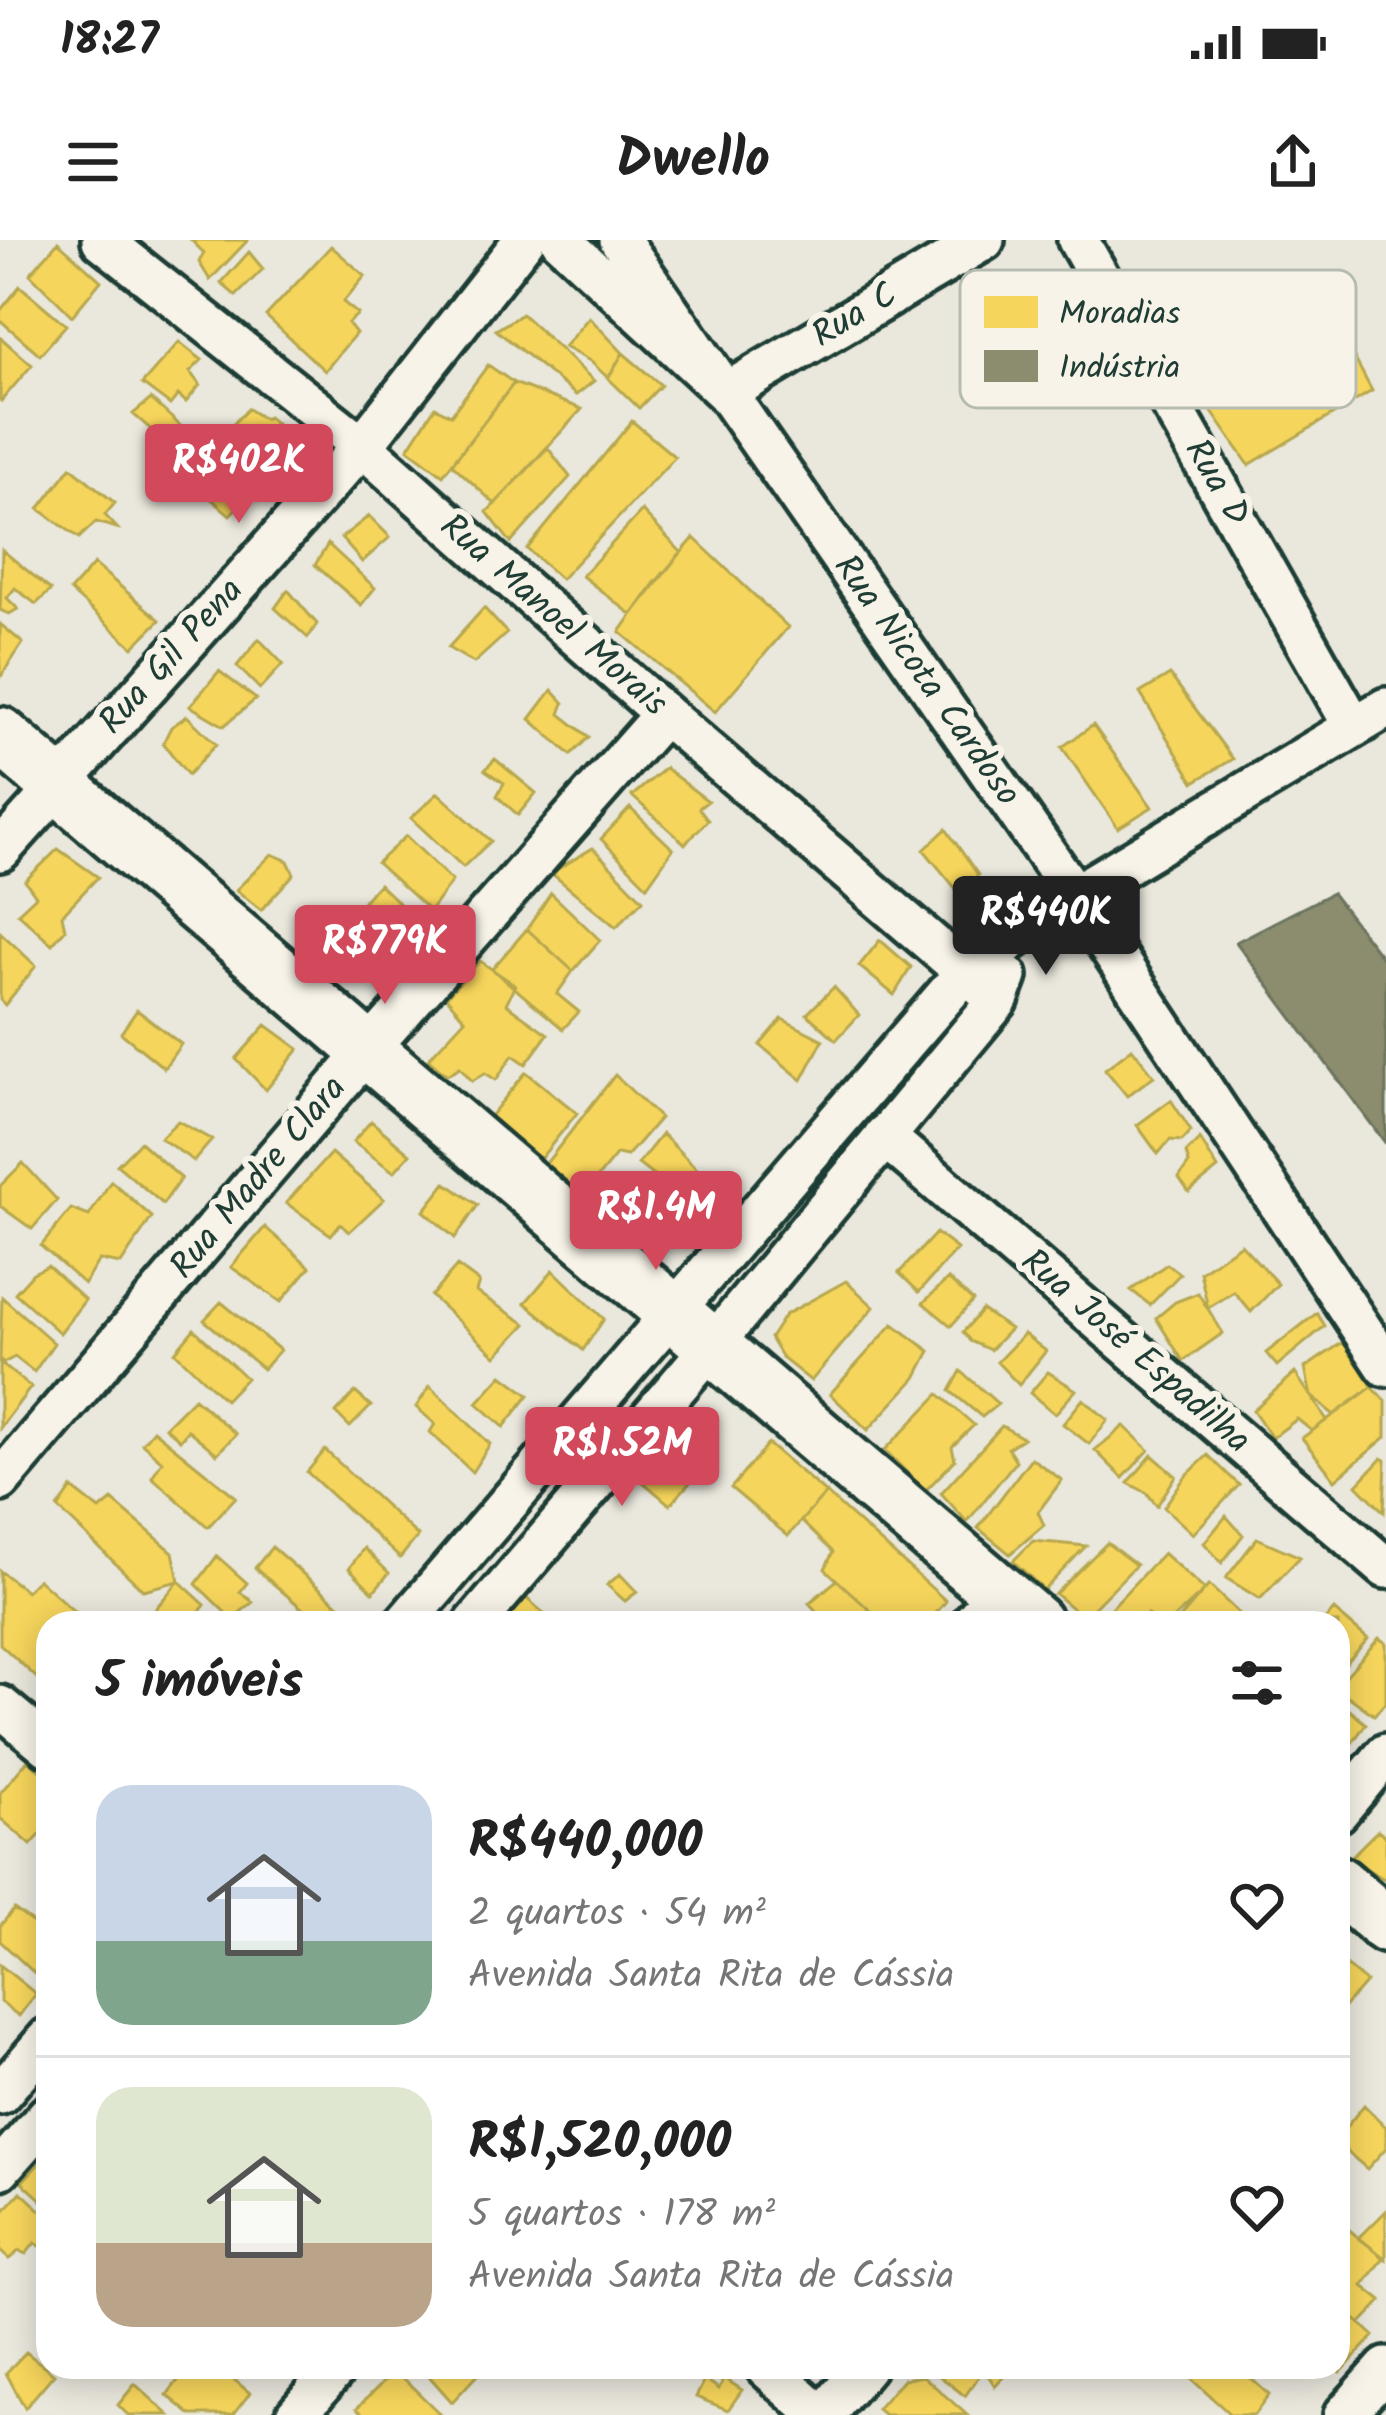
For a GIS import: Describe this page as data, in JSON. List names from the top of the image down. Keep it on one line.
{"streets":{"street":["Rua C","Rua D","Rua Manoel Morais","Rua Gil Pena","Rua Nicota Cardoso","Rua Madre Clara","Rua José Espadilha"]},"crossings":[["Rua C","Rua Nicota Cardoso"],["Rua Manoel Morais","Rua Gil Pena"],["Rua Manoel Morais","Rua Madre Clara"]],"legend":["Moradias","Indústria"],"page":{"status":"18:27","header":"Dwello","price":["R$402K","R$440K","R$779K","R$1.4M","R$1.52M"],"heading":"5 imóveis","list":[{"name":"R$440,000","note":"2 quartos · 54 m² · Avenida Santa Rita de Cássia"},{"name":"R$1,520,000","note":"5 quartos · 178 m² · Avenida Santa Rita de Cássia"}]}}
